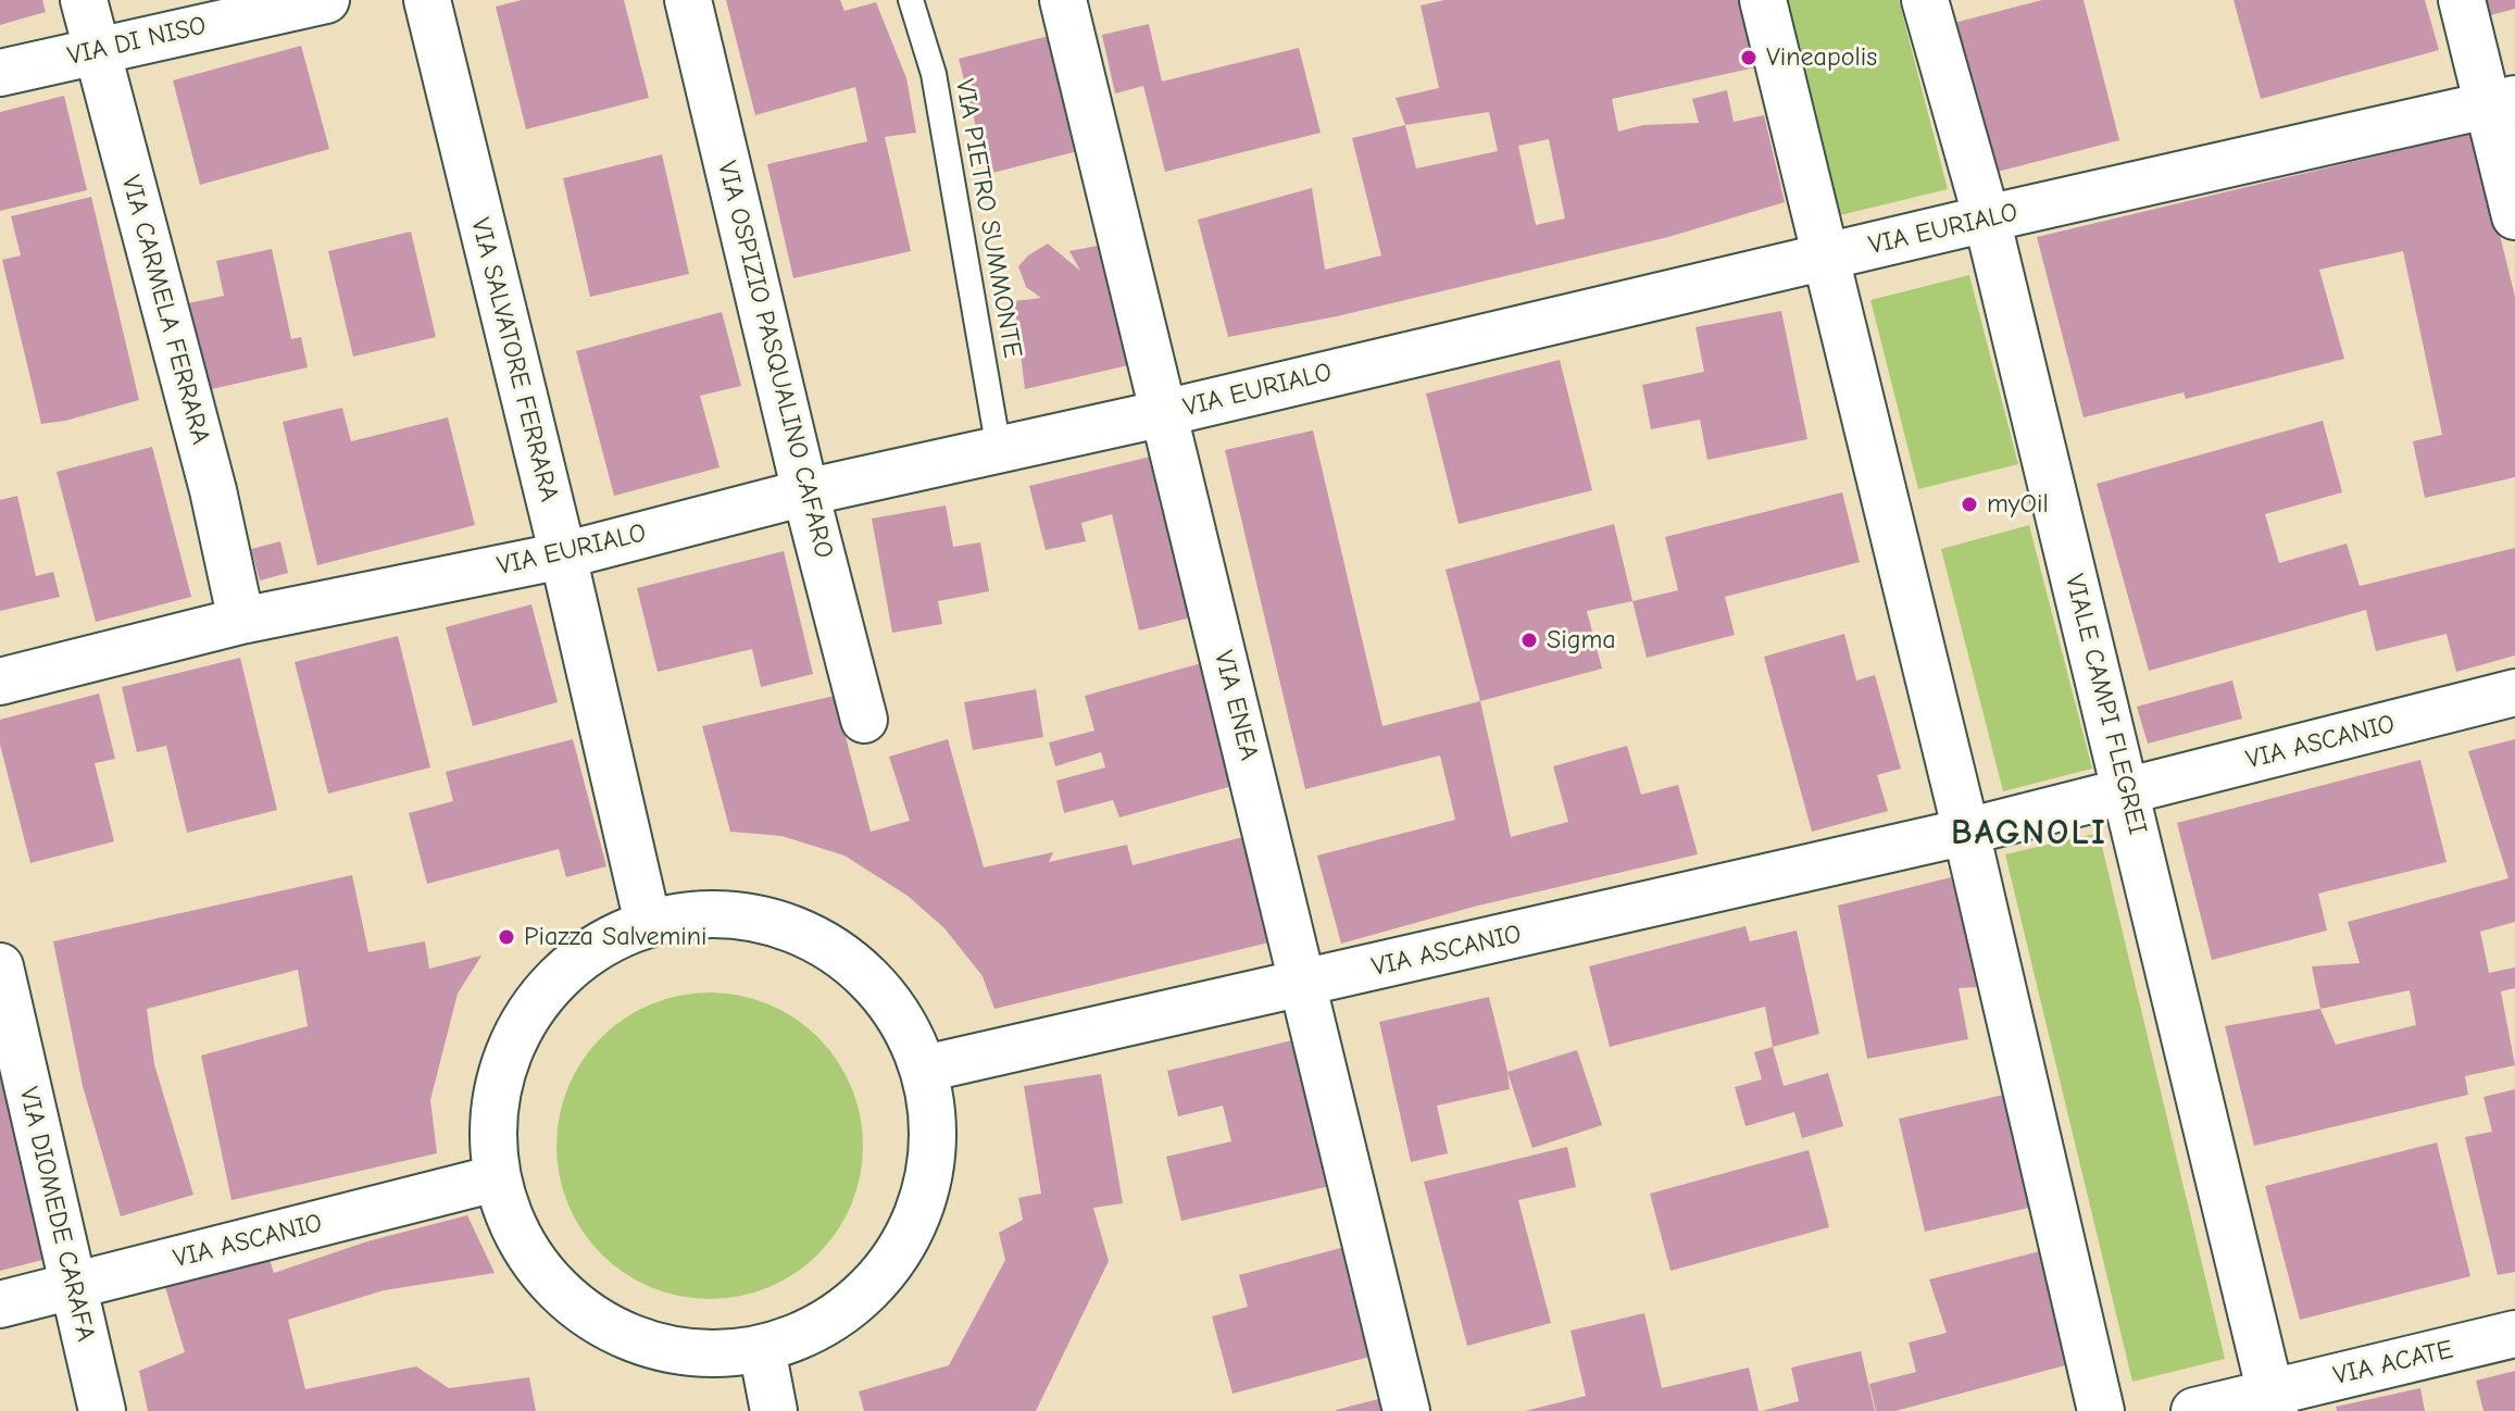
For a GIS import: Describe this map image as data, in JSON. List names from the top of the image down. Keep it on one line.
{"streets":{"street":["VIA DI NISO","VIA EURIALO","VIA CARMELA FERRARA","VIA SALVATORE FERRARA","VIA OSPIZIO PASQUALINO CAFARO","VIALE CAMPI FLEGREI","VIA ENEA","VIA ASCANIO","VIA DIOMEDE CARAFA","VIA ACATE"],"lane":["VIA PIETRO SUMMONTE"]},"crossings":[["VIA DI NISO","VIA CARMELA FERRARA"],["VIA PIETRO SUMMONTE","VIA EURIALO"],["VIA EURIALO","VIA CARMELA FERRARA"],["VIA EURIALO","VIA SALVATORE FERRARA"],["VIA EURIALO","VIA OSPIZIO PASQUALINO CAFARO"],["VIA EURIALO","VIALE CAMPI FLEGREI"],["VIA EURIALO","VIA ENEA"],["VIALE CAMPI FLEGREI","VIA ASCANIO"],["VIALE CAMPI FLEGREI","VIA ACATE"],["VIA ENEA","VIA ASCANIO"],["VIA ASCANIO","VIA DIOMEDE CARAFA"]],"districts":["BAGNOLI"],"places":["Vineapolis","myOil","Sigma","Piazza Salvemini"]}
